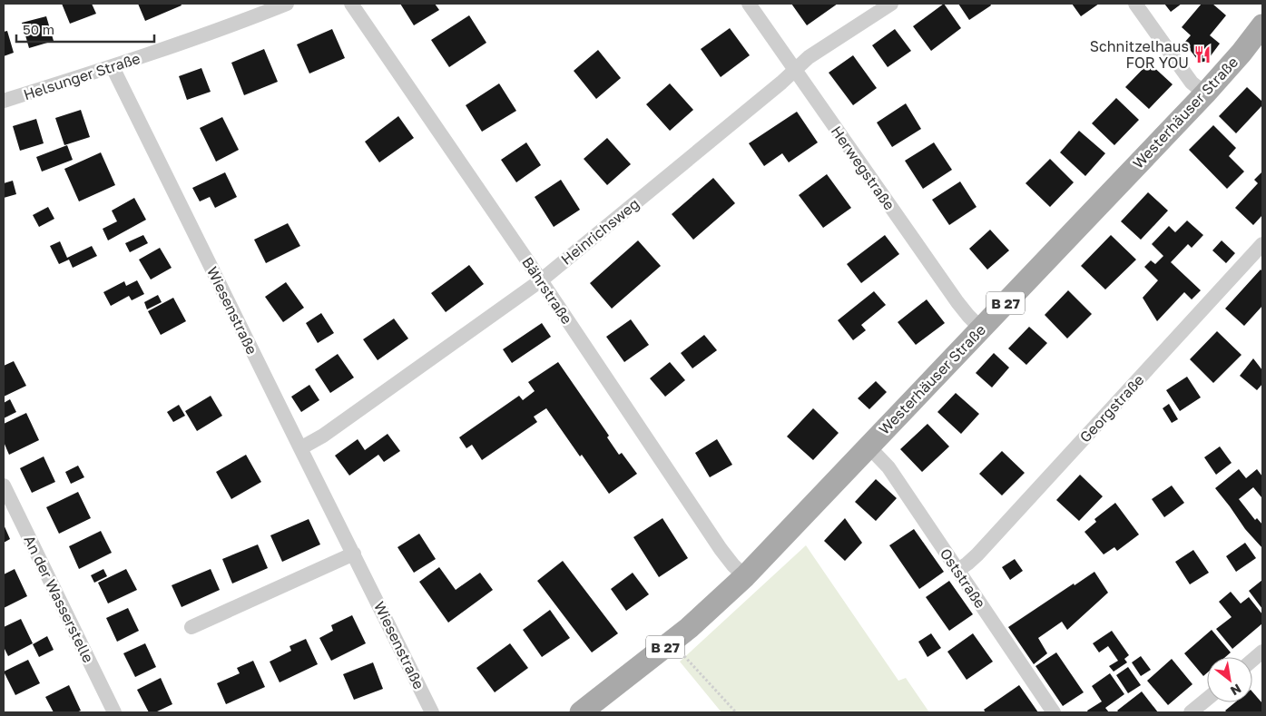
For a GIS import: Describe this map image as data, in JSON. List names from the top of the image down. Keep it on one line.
{"streets":{"main road":["Westerhäuser Straße","B 27"],"street":["Helsunger Straße","Herwegstraße","Heinrichsweg","Bährstraße","Wiesenstraße","Georgstraße","Oststraße","An der Wasserstelle"]},"crossings":[["Helsunger Straße","Wiesenstraße"],["Westerhäuser Straße","Herwegstraße"],["Westerhäuser Straße","Bährstraße"],["Westerhäuser Straße","Oststraße"],["Herwegstraße","Heinrichsweg"],["Heinrichsweg","Bährstraße"],["Heinrichsweg","Wiesenstraße"],["Georgstraße","Oststraße"]],"places":{"restaurant":["Schnitzelhaus FOR YOU"]},"scale_bar":"50 m","north":"bottom right"}
